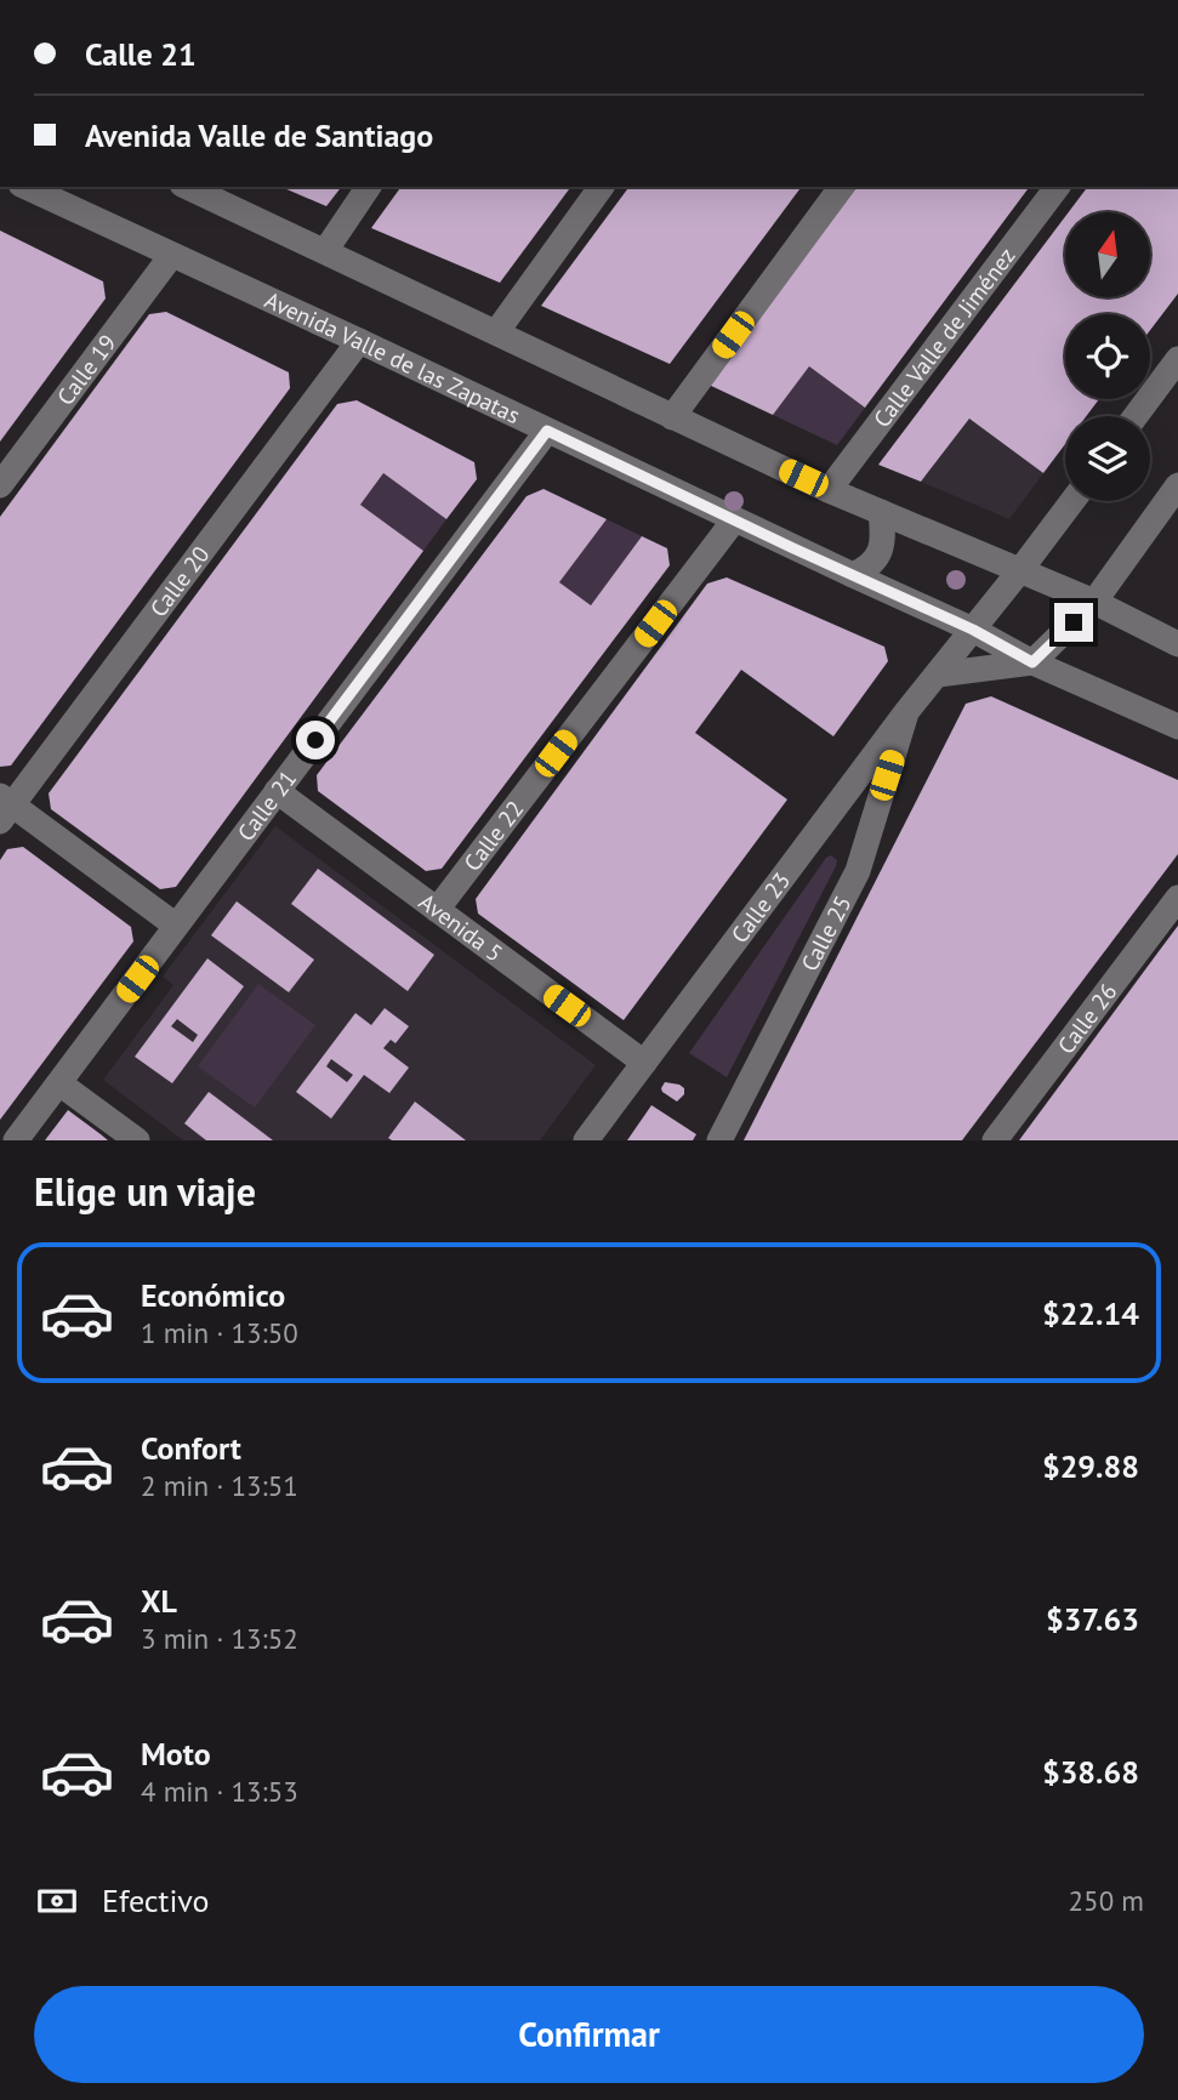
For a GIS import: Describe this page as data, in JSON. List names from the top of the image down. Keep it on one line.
{"streets":{"street":["Calle Valle de Jiménez","Avenida Valle de las Zapatas","Calle 19","Calle 20","Calle 21","Calle 22","Calle 23","Avenida 5","Calle 25","Calle 26"]},"crossings":[["Avenida Valle de las Zapatas","Calle 19"],["Avenida Valle de las Zapatas","Calle 20"],["Avenida Valle de las Zapatas","Calle 21"],["Avenida Valle de las Zapatas","Calle 22"],["Avenida Valle de las Zapatas","Calle 23"],["Calle 21","Avenida 5"],["Calle 22","Avenida 5"],["Calle 23","Avenida 5"],["Calle 23","Calle 25"]],"north":"top","page":{"banner":["Calle 21","Avenida Valle de Santiago"],"heading":"Elige un viaje","list":[{"name":"Económico","note":"1 min · 13:50","value":"$22.14"},{"name":"Confort","note":"2 min · 13:51","value":"$29.88"},{"name":"XL","note":"3 min · 13:52","value":"$37.63"},{"name":"Moto","note":"4 min · 13:53","value":"$38.68"}],"pay":["Efectivo","250 m"],"buttons":"Confirmar"}}
